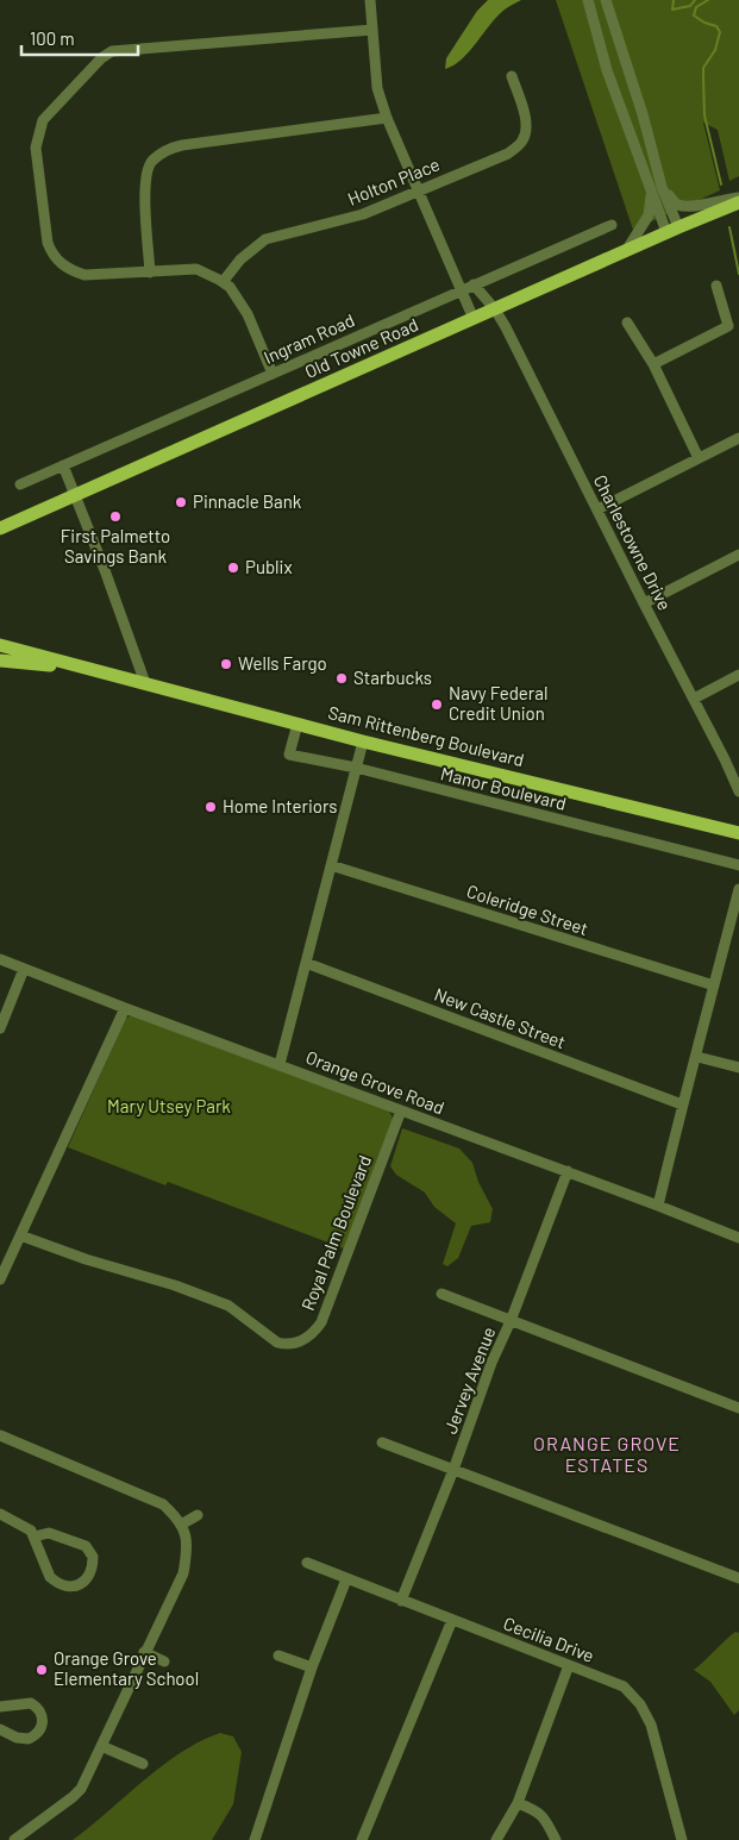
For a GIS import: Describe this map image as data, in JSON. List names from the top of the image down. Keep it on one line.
{"streets":{"main road":["Old Towne Road","Sam Rittenberg Boulevard"],"street":["Holton Place","Ingram Road","Charlestowne Drive","Manor Boulevard","Coleridge Street","New Castle Street","Orange Grove Road","Royal Palm Boulevard","Jervey Avenue","Cecilia Drive"]},"crossings":[["Ingram Road","Charlestowne Drive"],["Old Towne Road","Charlestowne Drive"],["Sam Rittenberg Boulevard","Manor Boulevard"],["Orange Grove Road","Royal Palm Boulevard"],["Orange Grove Road","Jervey Avenue"],["Jervey Avenue","Cecilia Drive"]],"districts":["ORANGE GROVE ESTATES"],"parks":["Mary Utsey Park"],"places":["Pinnacle Bank","First Palmetto Savings Bank","Publix","Wells Fargo","Starbucks","Navy Federal Credit Union","Home Interiors","Orange Grove Elementary School"],"scale_bar":"100 m"}
